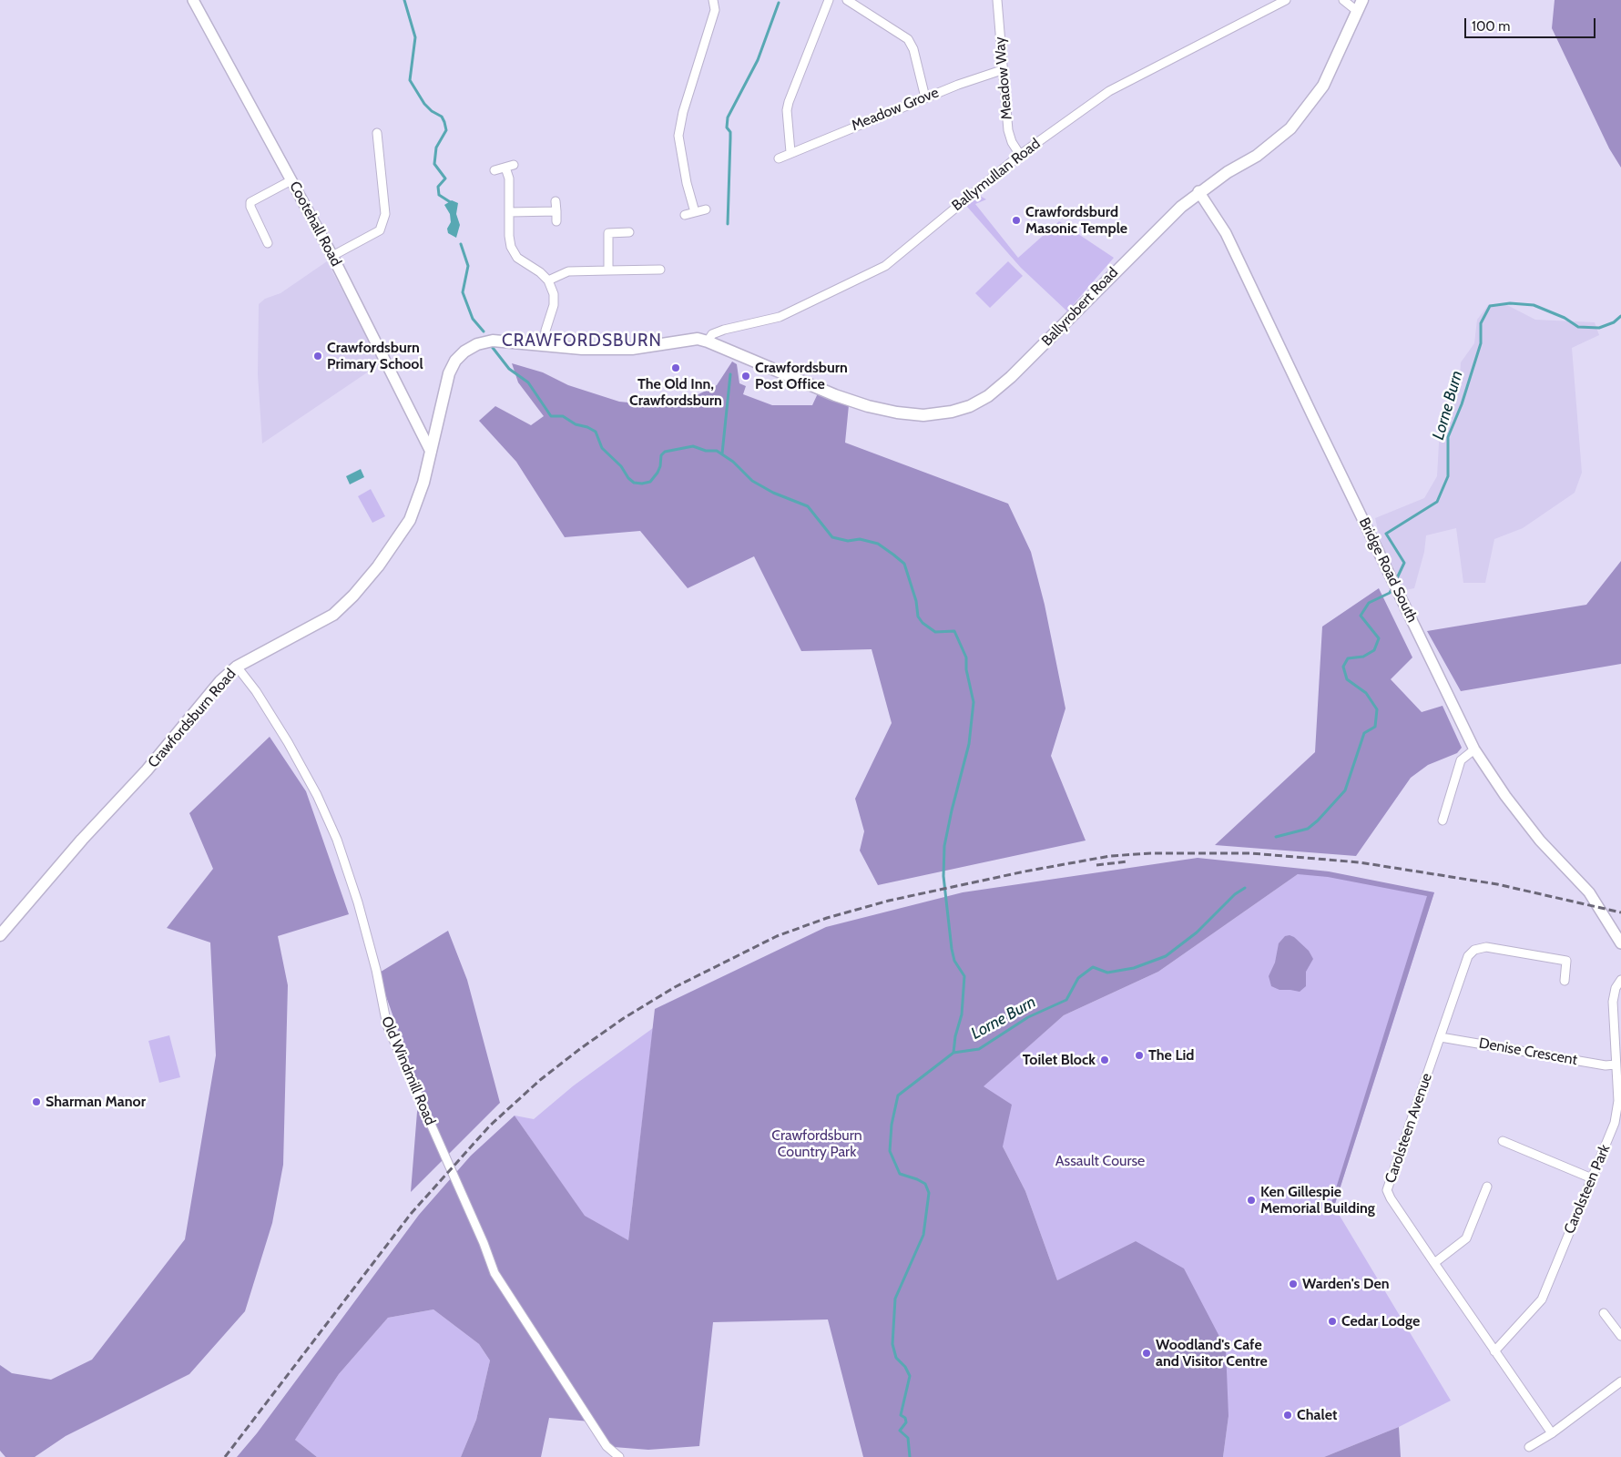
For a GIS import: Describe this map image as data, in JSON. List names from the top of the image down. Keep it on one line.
{"streets":{"main road":["Ballyrobert Road","Crawfordsburn Road"],"street":["Meadow Way","Meadow Grove","Ballymullan Road","Cootehall Road","Bridge Road South","Denise Crescent","Old Windmill Road","Carolsteen Avenue","Carolsteen Park"]},"crossings":[["Meadow Way","Meadow Grove"],["Meadow Way","Ballymullan Road"],["Ballymullan Road","Ballyrobert Road"],["Ballymullan Road","Crawfordsburn Road"],["Cootehall Road","Crawfordsburn Road"],["Ballyrobert Road","Bridge Road South"],["Ballyrobert Road","Crawfordsburn Road"],["Crawfordsburn Road","Old Windmill Road"],["Denise Crescent","Carolsteen Avenue"],["Denise Crescent","Carolsteen Park"],["Carolsteen Avenue","Carolsteen Park"]],"districts":["CRAWFORDSBURN"],"water":["Lorne Burn"],"parks":["Crawfordsburn Country Park","Assault Course"],"places":["Crawfordsburd Masonic Temple","Crawfordsburn Primary School","The Old Inn, Crawfordsburn","Crawfordsburn Post Office","The Lid","Toilet Block","Sharman Manor","Ken Gillespie Memorial Building","Warden's Den","Cedar Lodge","Woodland's Cafe and Visitor Centre","Chalet"],"scale_bar":"100 m"}
